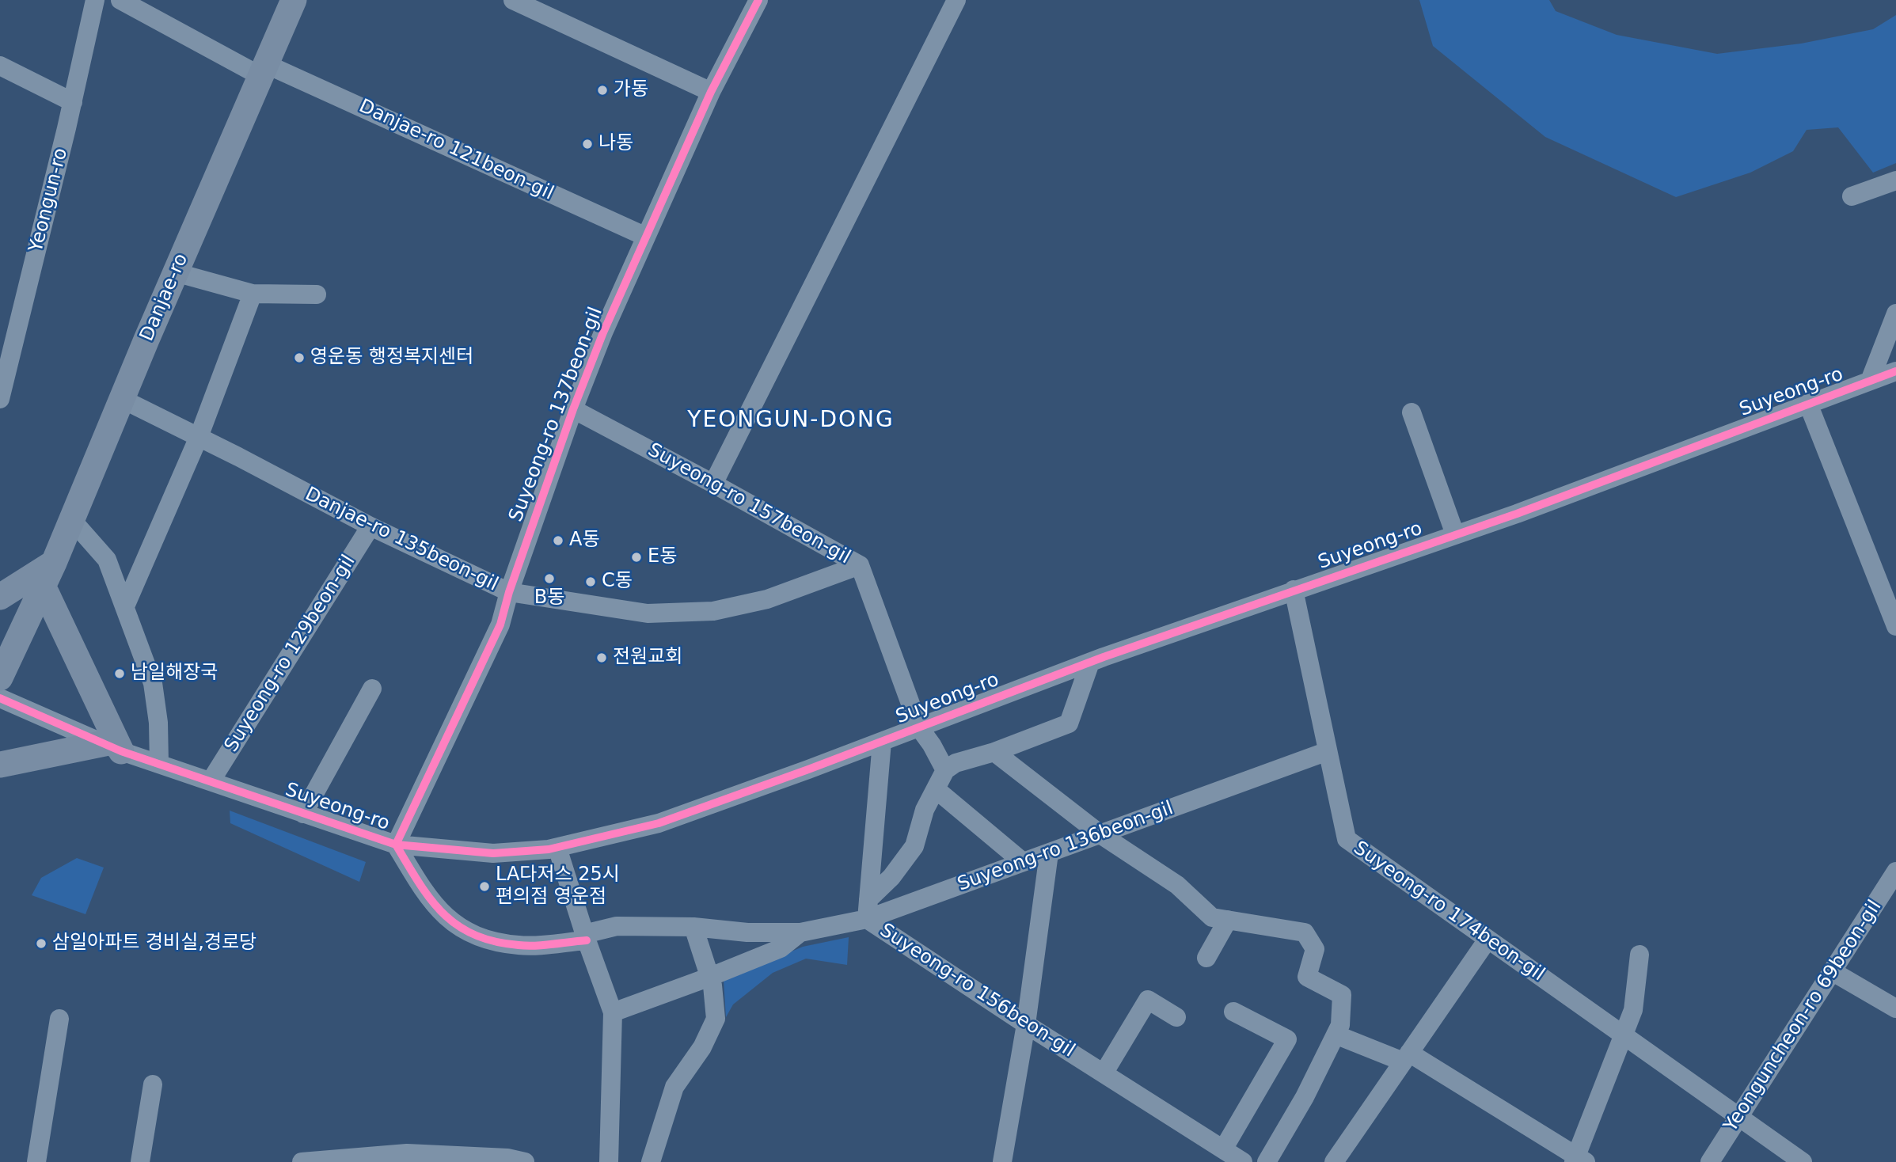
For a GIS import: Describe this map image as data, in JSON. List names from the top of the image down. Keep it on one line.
{"streets":{"street":["Danjae-ro 121beon-gil","Yeongun-ro","Danjae-ro","Suyeong-ro","Suyeong-ro 137beon-gil","Suyeong-ro 157beon-gil","Danjae-ro 135beon-gil","Suyeong-ro 129beon-gil","Suyeong-ro 136beon-gil","Suyeong-ro 174beon-gil","Suyeong-ro 156beon-gil","Yeonguncheon-ro 69beon-gil"]},"crossings":[["Danjae-ro 121beon-gil","Danjae-ro"],["Danjae-ro 121beon-gil","Suyeong-ro 137beon-gil"],["Danjae-ro","Danjae-ro 135beon-gil"],["Suyeong-ro","Suyeong-ro 137beon-gil"],["Suyeong-ro","Suyeong-ro 157beon-gil"],["Suyeong-ro","Suyeong-ro 129beon-gil"],["Suyeong-ro","Suyeong-ro 136beon-gil"],["Suyeong-ro","Suyeong-ro 174beon-gil"],["Suyeong-ro","Suyeong-ro 156beon-gil"],["Suyeong-ro 137beon-gil","Suyeong-ro 157beon-gil"],["Suyeong-ro 137beon-gil","Danjae-ro 135beon-gil"],["Suyeong-ro 137beon-gil","Suyeong-ro 136beon-gil"],["Suyeong-ro 157beon-gil","Danjae-ro 135beon-gil"],["Suyeong-ro 157beon-gil","Suyeong-ro 156beon-gil"],["Danjae-ro 135beon-gil","Suyeong-ro 129beon-gil"],["Suyeong-ro 136beon-gil","Suyeong-ro 174beon-gil"],["Suyeong-ro 136beon-gil","Suyeong-ro 156beon-gil"],["Suyeong-ro 174beon-gil","Yeonguncheon-ro 69beon-gil"]],"districts":["YEONGUN-DONG"],"places":["가동","나동","영운동 행정복지센터","A동","E동","B동","C동","전원교회","남일해장국","LA다저스 25시 편의점 영운점","삼일아파트 경비실,경로당"]}
